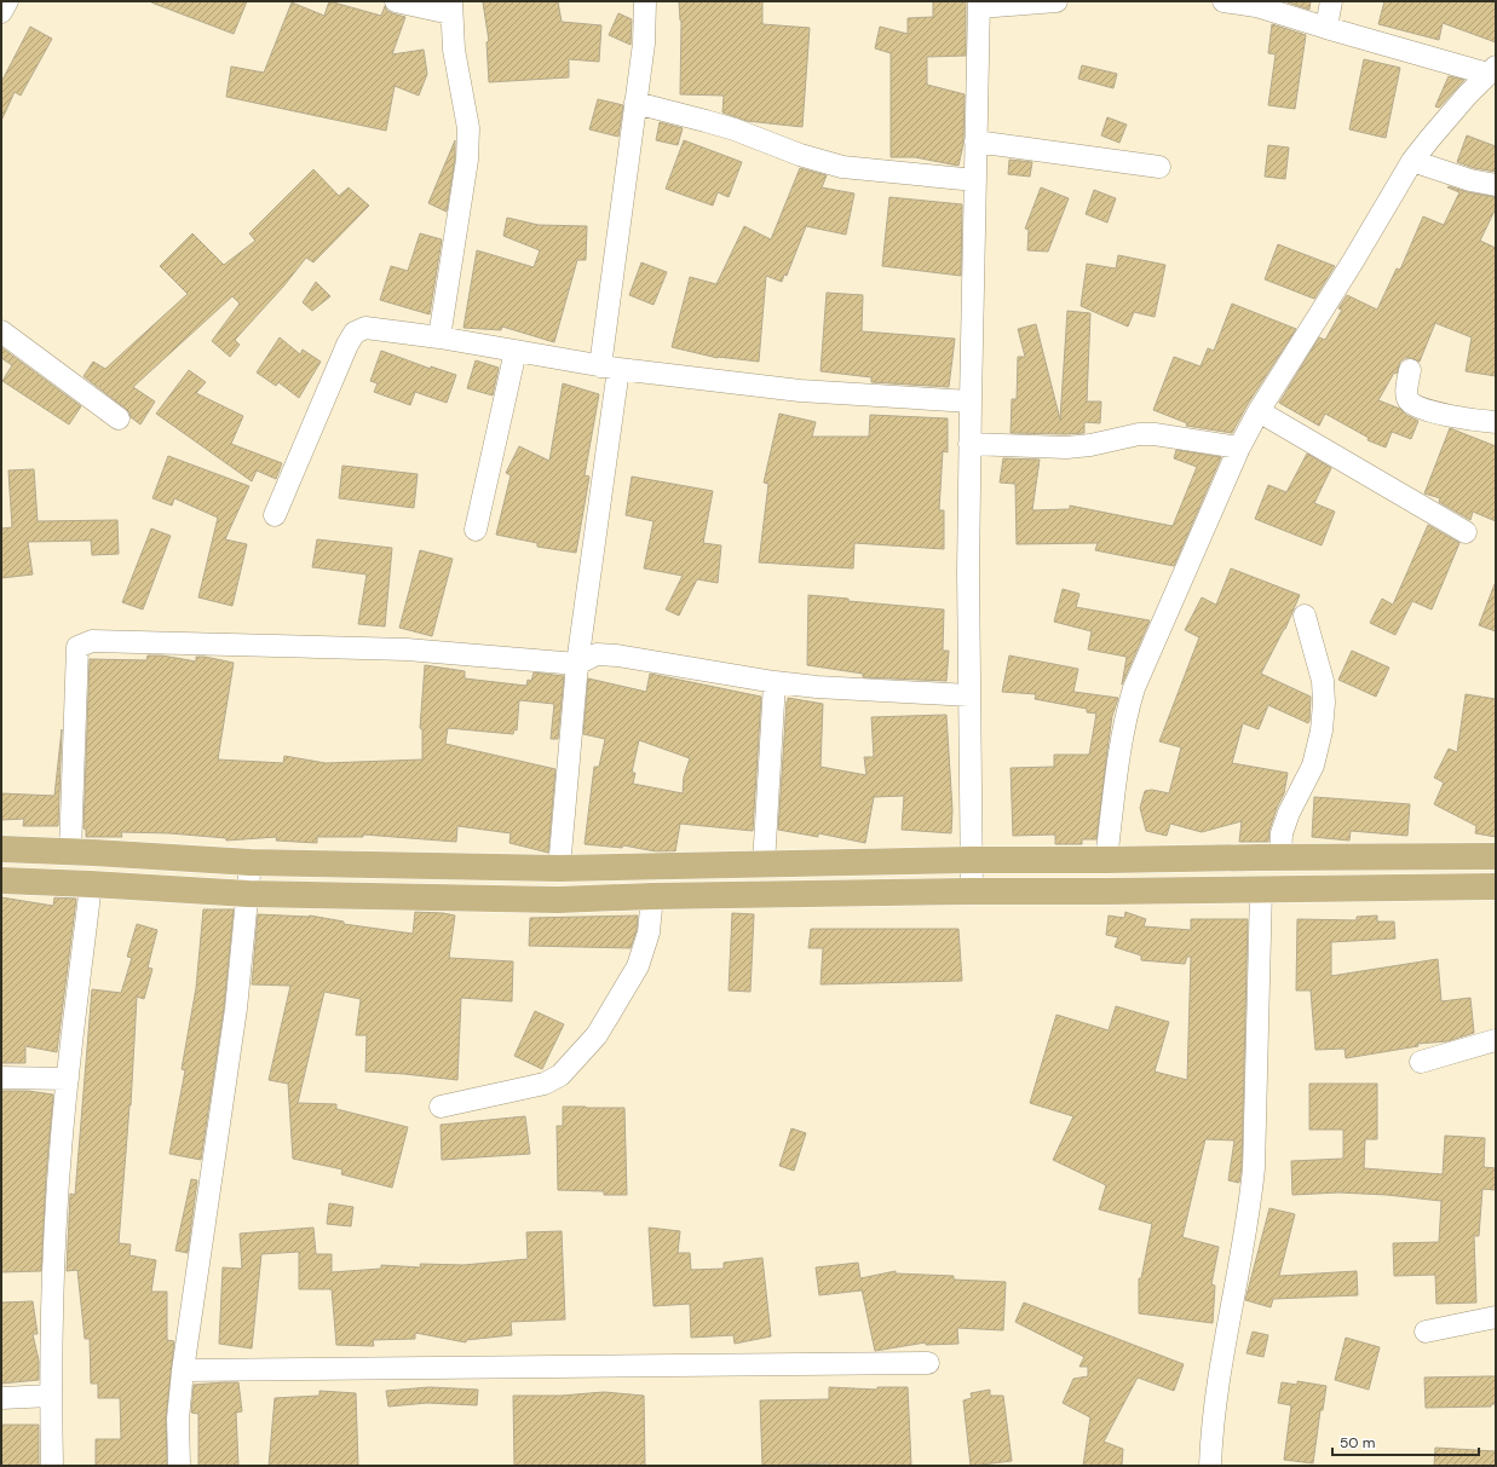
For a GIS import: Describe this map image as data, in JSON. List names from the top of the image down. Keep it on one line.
{"scale_bar":"50 m"}
